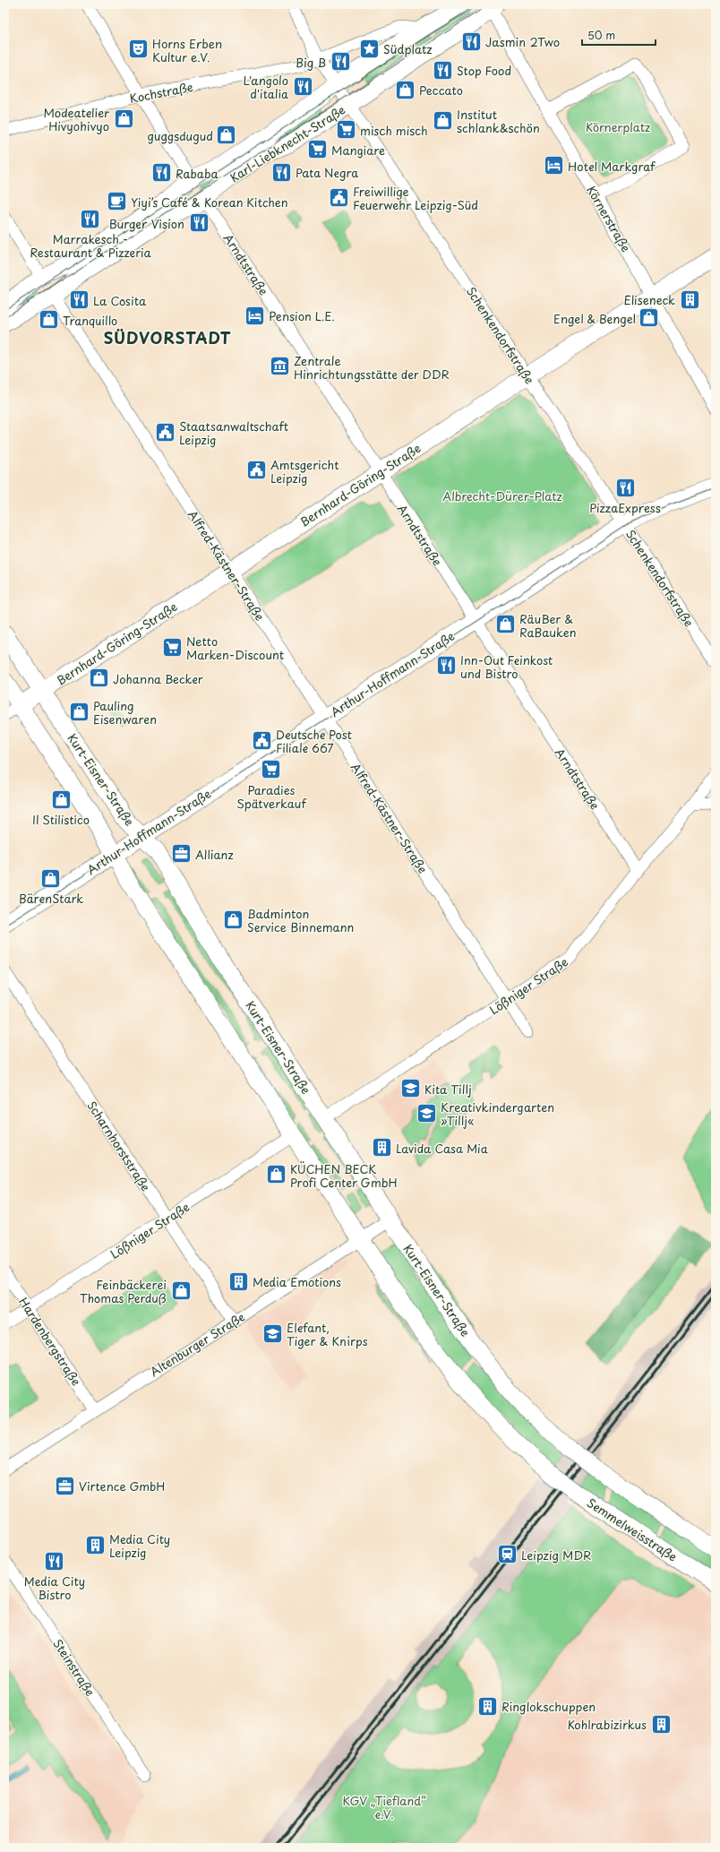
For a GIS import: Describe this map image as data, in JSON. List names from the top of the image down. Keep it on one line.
{"streets":{"main road":["Karl-Liebknecht-Straße","Bernhard-Göring-Straße","Arthur-Hoffmann-Straße","Kurt-Eisner-Straße","Semmelweisstraße"],"street":["Kochstraße","Körnerstraße","Arndtstraße","Schenkendorfstraße","Alfred-Kästner-Straße","Lößniger Straße","Scharnhorststraße","Hardenbergstraße","Altenburger Straße","Steinstraße"]},"crossings":[["Kochstraße","Schenkendorfstraße"],["Karl-Liebknecht-Straße","Körnerstraße"],["Karl-Liebknecht-Straße","Arndtstraße"],["Karl-Liebknecht-Straße","Schenkendorfstraße"],["Karl-Liebknecht-Straße","Alfred-Kästner-Straße"],["Körnerstraße","Bernhard-Göring-Straße"],["Arndtstraße","Bernhard-Göring-Straße"],["Arndtstraße","Arthur-Hoffmann-Straße"],["Arndtstraße","Lößniger Straße"],["Schenkendorfstraße","Bernhard-Göring-Straße"],["Schenkendorfstraße","Arthur-Hoffmann-Straße"],["Bernhard-Göring-Straße","Alfred-Kästner-Straße"],["Bernhard-Göring-Straße","Kurt-Eisner-Straße"],["Alfred-Kästner-Straße","Arthur-Hoffmann-Straße"],["Alfred-Kästner-Straße","Lößniger Straße"],["Arthur-Hoffmann-Straße","Kurt-Eisner-Straße"],["Kurt-Eisner-Straße","Lößniger Straße"],["Kurt-Eisner-Straße","Altenburger Straße"],["Lößniger Straße","Scharnhorststraße"],["Lößniger Straße","Hardenbergstraße"],["Scharnhorststraße","Altenburger Straße"],["Hardenbergstraße","Altenburger Straße"],["Altenburger Straße","Semmelweisstraße"]],"districts":["SÜDVORSTADT"],"parks":["Körnerplatz","Albrecht-Dürer-Platz","KGV „Tiefland“ e.V."],"places":{"restaurant":["Jasmin 2Two","Big B","Stop Food","L'angolo d'italia","Pata Negra","Rababa","Marrakesch - Restaurant & Pizzeria","Burger Vision","La Cosita","PizzaExpress","Inn-Out Feinkost und Bistro","Media City Bistro"],"place":["Südplatz"],"theatre":["Horns Erben Kultur e.V."],"shop":["Peccato","Modeatelier Hivyohivyo","Institut schlank&schön","guggsdugud","Engel & Bengel","Tranquillo","RäuBer & RaBauken","Johanna Becker","Pauling Eisenwaren","Il Stilistico","BärenStark","Badminton Service Binnemann","KÜCHEN BECK Profi Center GmbH","Feinbäckerei Thomas Perduß"],"supermarket":["misch misch","Mangiare","Netto Marken-Discount","Paradies Spätverkauf"],"hotel":["Hotel Markgraf","Pension L.E."],"public building":["Freiwillige Feuerwehr Leipzig-Süd","Staatsanwaltschaft Leipzig","Amtsgericht Leipzig","Deutsche Post Filiale 667"],"cafe":["Yiyi’s Café & Korean Kitchen"],"building":["Eliseneck","Lavida Casa Mia","Media Emotions","Media City Leipzig","Ringlokschuppen","Kohlrabizirkus"],"museum":["Zentrale Hinrichtungsstätte der DDR"],"office":["Allianz","Virtence GmbH"],"school or university":["Kita Tillj","Kreativkindergarten »Tillj«","Elefant, Tiger & Knirps"],"station":["Leipzig MDR"]},"scale_bar":"50 m"}
